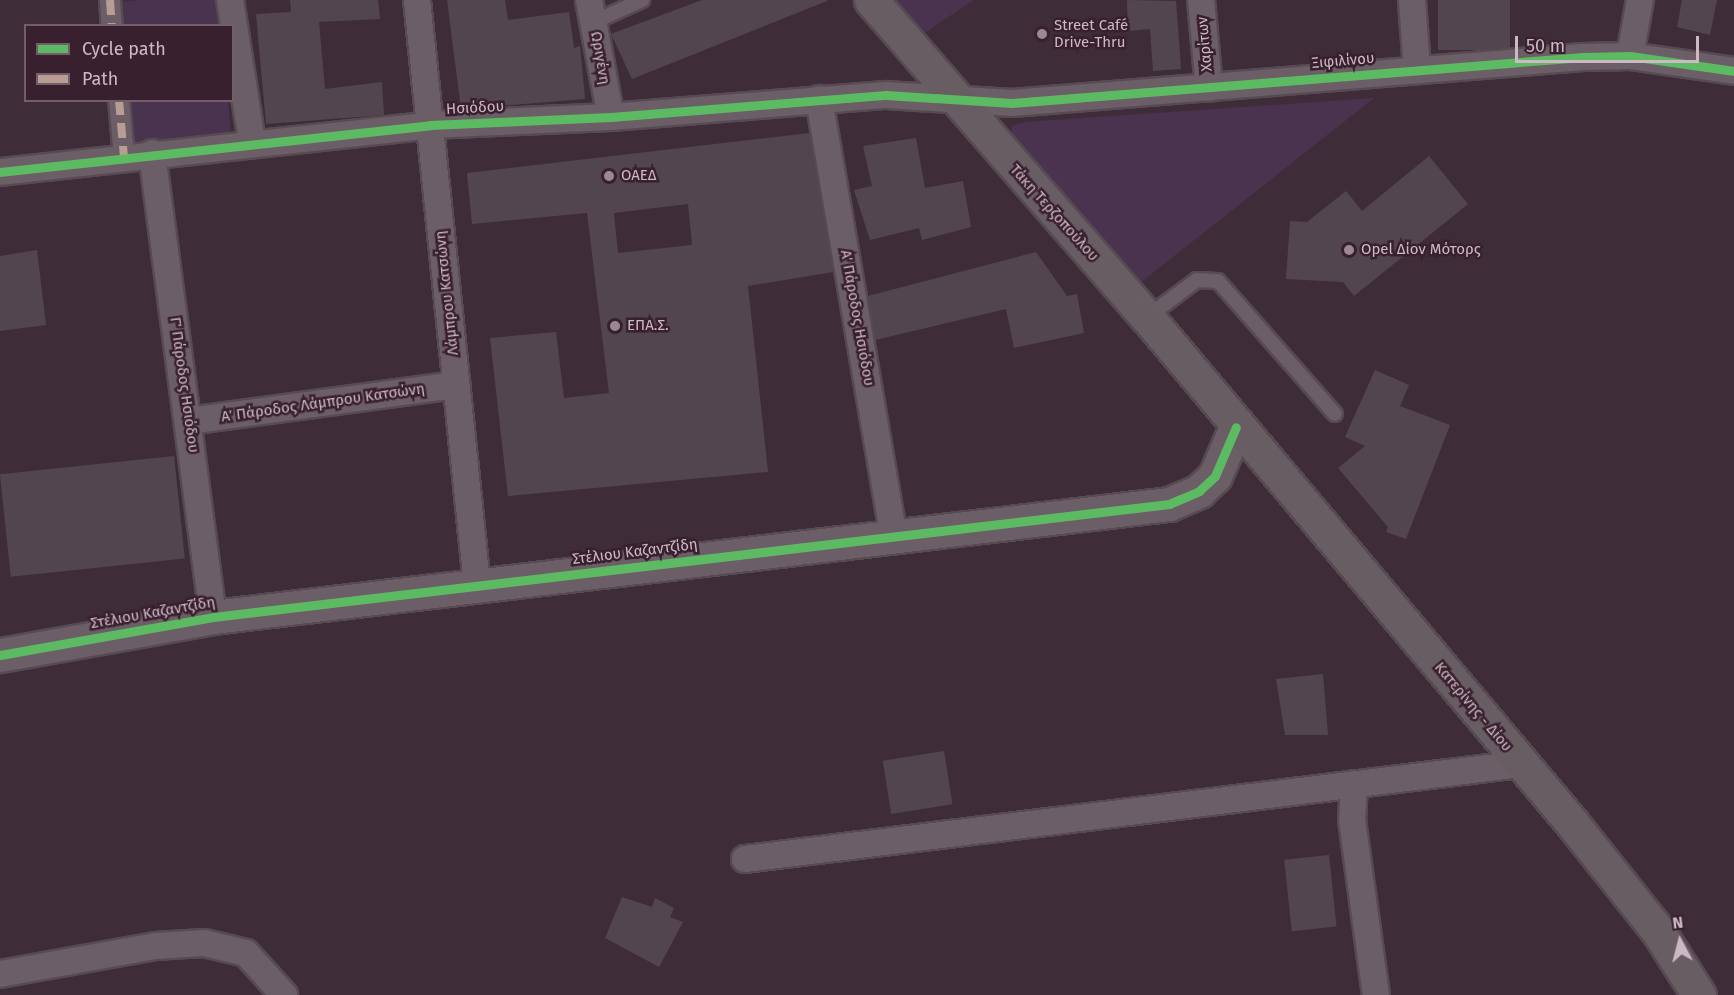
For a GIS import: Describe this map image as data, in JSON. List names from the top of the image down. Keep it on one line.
{"streets":{"main road":["Τάκη Τερζοπούλου","Κατερίνης - Δίου"],"street":["Χαρίτων","Ωριγένη","Ξιφιλίνου","Ησιόδου","Λάμπρου Κατσώνη","Α΄ Πάροδος Ησιόδου","Γ΄ Πάροδος Ησιόδου","Α΄ Πάροδος Λάμπρου Κατσώνη","Στέλιου Καζαντζίδη"]},"crossings":[["Χαρίτων","Ξιφιλίνου"],["Ωριγένη","Ησιόδου"],["Ξιφιλίνου","Ησιόδου"],["Ξιφιλίνου","Τάκη Τερζοπούλου"],["Ησιόδου","Τάκη Τερζοπούλου"],["Ησιόδου","Λάμπρου Κατσώνη"],["Ησιόδου","Α΄ Πάροδος Ησιόδου"],["Ησιόδου","Γ΄ Πάροδος Ησιόδου"],["Τάκη Τερζοπούλου","Στέλιου Καζαντζίδη"],["Τάκη Τερζοπούλου","Κατερίνης - Δίου"],["Λάμπρου Κατσώνη","Α΄ Πάροδος Λάμπρου Κατσώνη"],["Λάμπρου Κατσώνη","Στέλιου Καζαντζίδη"],["Α΄ Πάροδος Ησιόδου","Στέλιου Καζαντζίδη"],["Γ΄ Πάροδος Ησιόδου","Α΄ Πάροδος Λάμπρου Κατσώνη"],["Γ΄ Πάροδος Ησιόδου","Στέλιου Καζαντζίδη"],["Στέλιου Καζαντζίδη","Κατερίνης - Δίου"]],"places":["Street Café Drive-Thru","ΟΑΕΔ","Opel Δίον Μότορς","ΕΠΑ.Σ."],"legend":["Cycle path","Path"],"scale_bar":"50 m","north":"top"}
